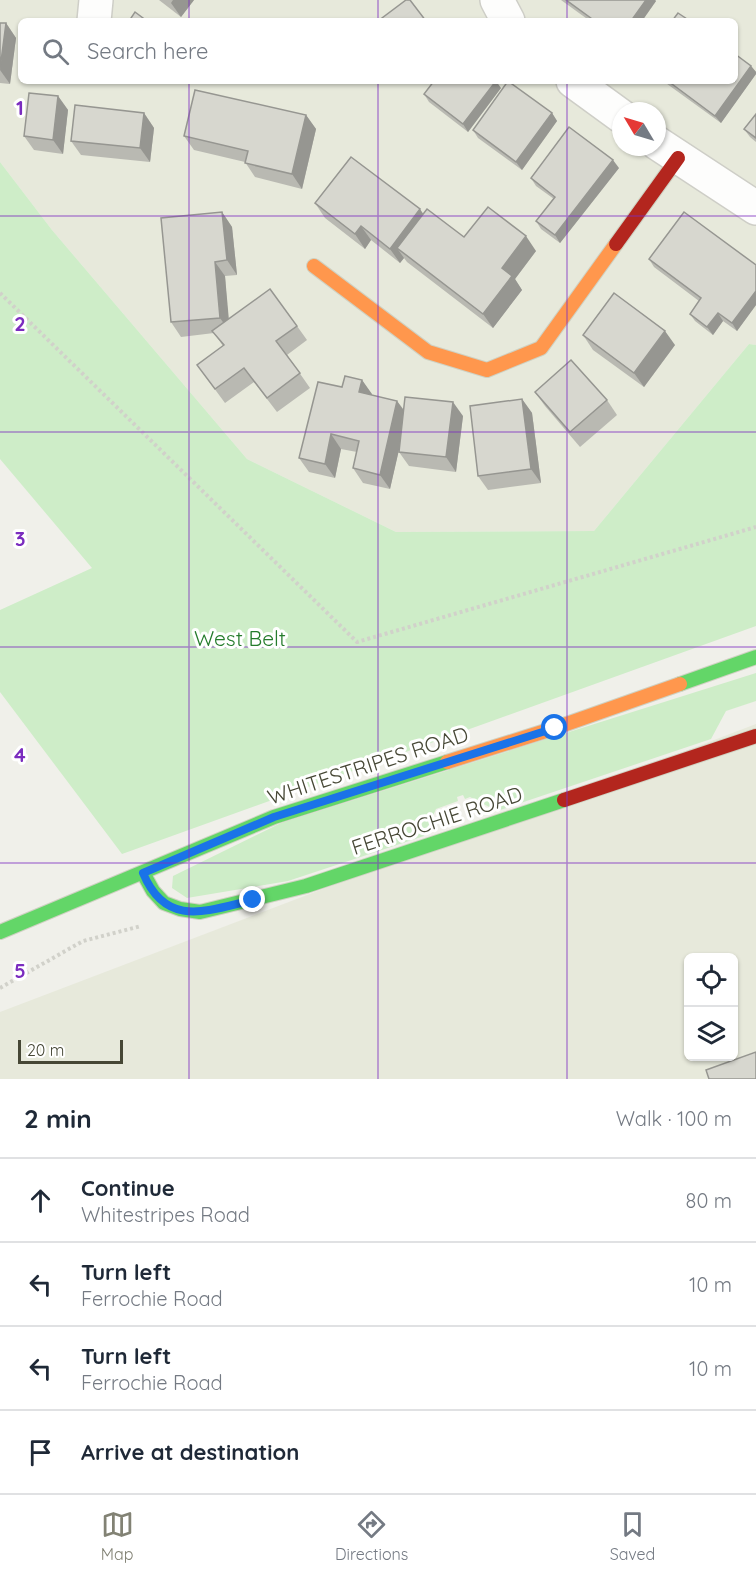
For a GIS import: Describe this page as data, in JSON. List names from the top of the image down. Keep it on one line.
{"streets":{"street":["WHITESTRIPES ROAD","FERROCHIE ROAD"]},"parks":["West Belt"],"scale_bar":"20 m","north":"top left","page":{"search":"Search here","scale":"20 m","heading":["2 min","Walk · 100 m"],"list":[["Continue","Whitestripes Road","80 m"],["Turn left","Ferrochie Road","10 m"],["Turn left","Ferrochie Road","10 m"],"Arrive at destination"],"nav":["Map","Directions","Saved"]},"grid":{"rows":["1","2","3","4","5"]}}
